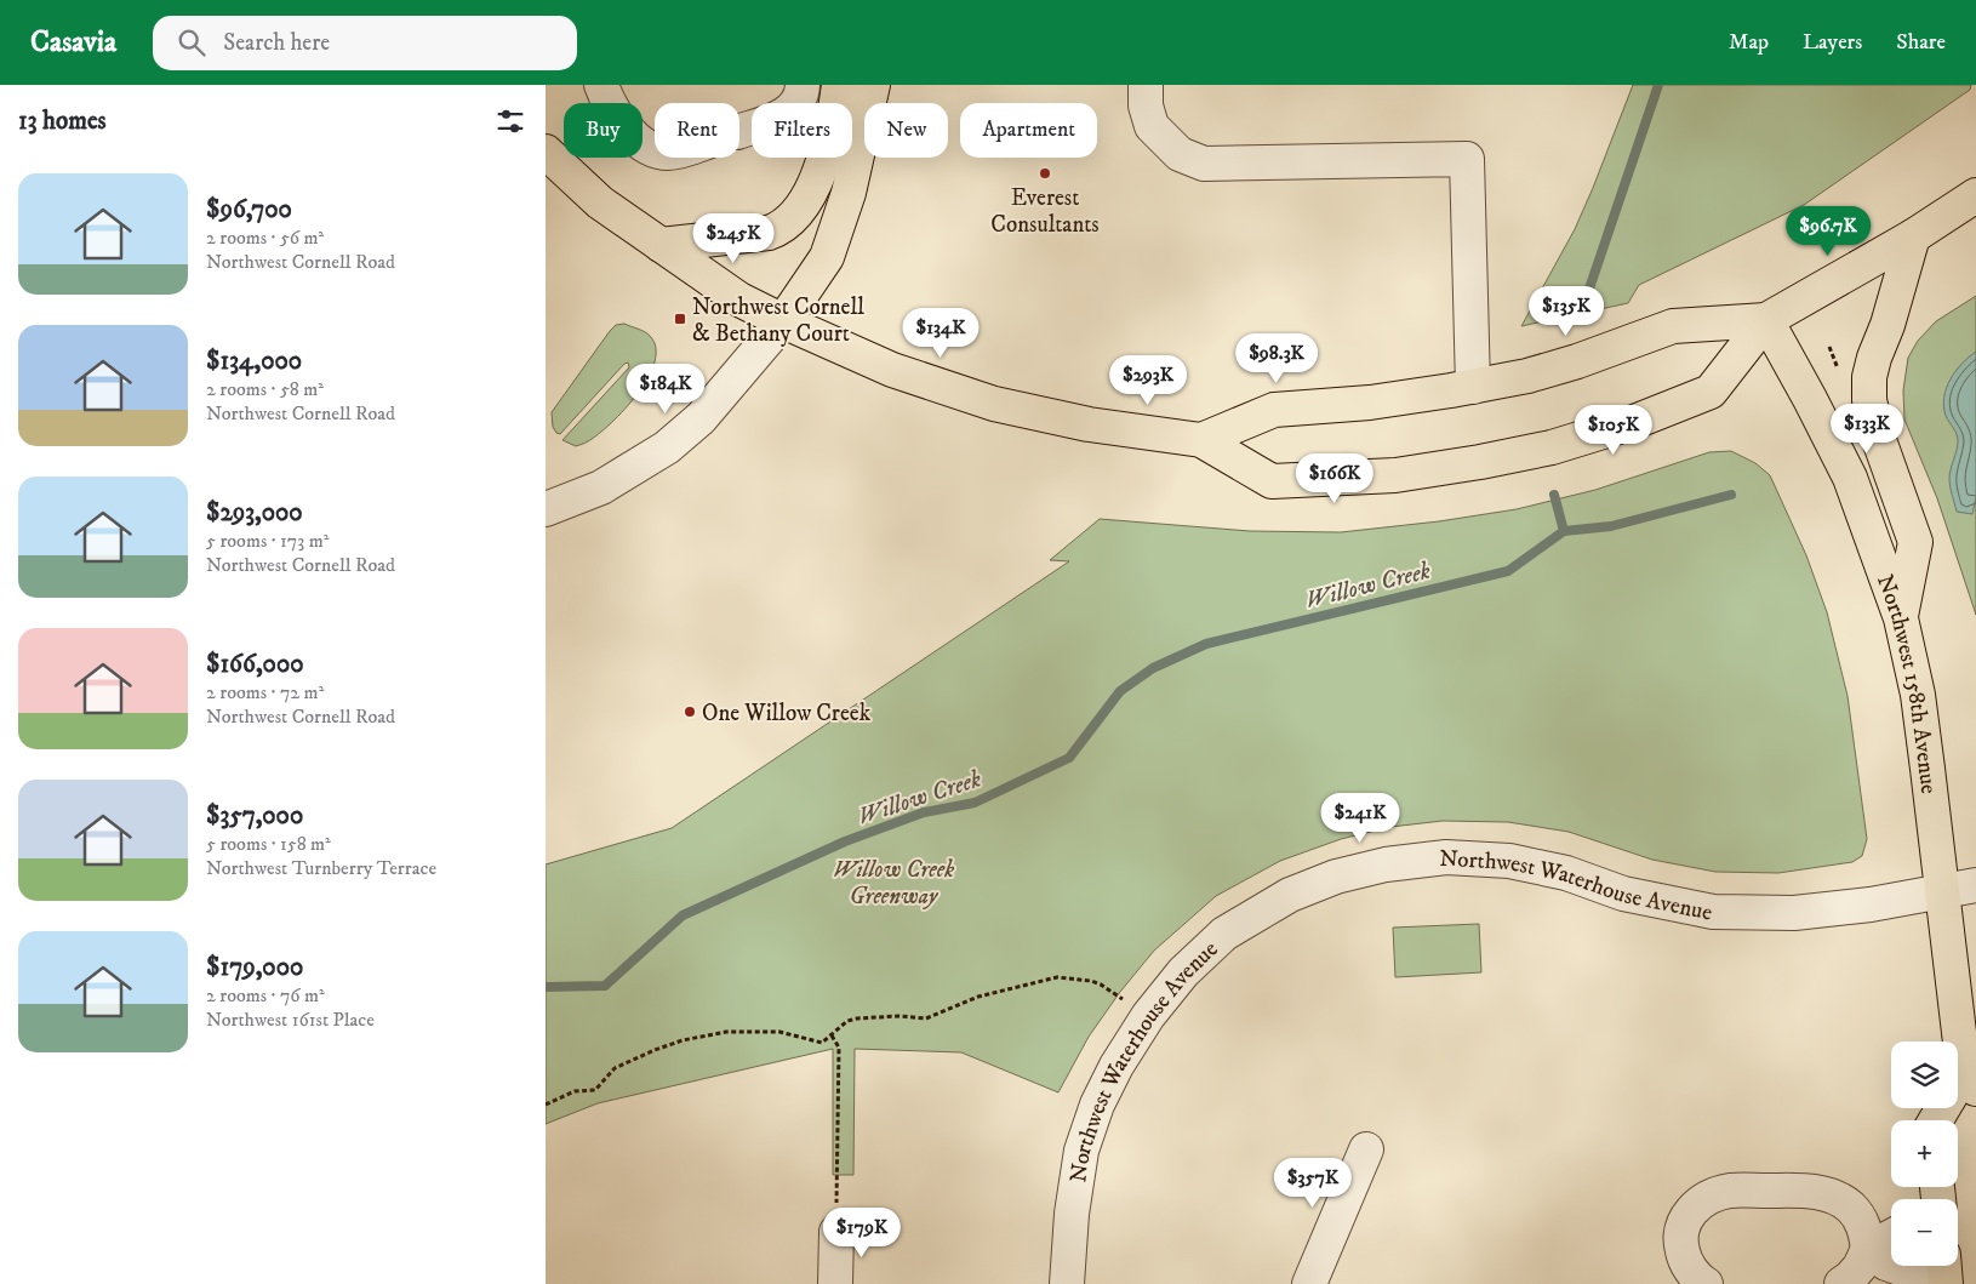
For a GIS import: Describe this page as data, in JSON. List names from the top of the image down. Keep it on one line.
{"streets":{"main road":["Northwest 158th Avenue"],"street":["Northwest Waterhouse Avenue"]},"crossings":[["Northwest 158th Avenue","Northwest Waterhouse Avenue"]],"water":["Willow Creek"],"parks":["Willow Creek Greenway"],"places":{"other":["Everest Consultants","One Willow Creek"],"transit":["Northwest Cornell & Bethany Court"]},"page":{"header":"Casavia","search":"Search here","nav":["Map","Layers","Share"],"heading":"13 homes","chip":["Buy","Rent","Filters","New","Apartment"],"list":[{"name":"$96,700","note":"2 rooms · 56 m² · Northwest Cornell Road"},{"name":"$134,000","note":"2 rooms · 58 m² · Northwest Cornell Road"},{"name":"$293,000","note":"5 rooms · 173 m² · Northwest Cornell Road"},{"name":"$166,000","note":"2 rooms · 72 m² · Northwest Cornell Road"},{"name":"$357,000","note":"5 rooms · 158 m² · Northwest Turnberry Terrace"},{"name":"$179,000","note":"2 rooms · 76 m² · Northwest 161st Place"}],"price":["$96.7K","$245K","$135K","$134K","$98.3K","$293K","$184K","$133K","$105K","$166K","$241K","$357K","$179K"],"map_buttons":["+","−"]}}
